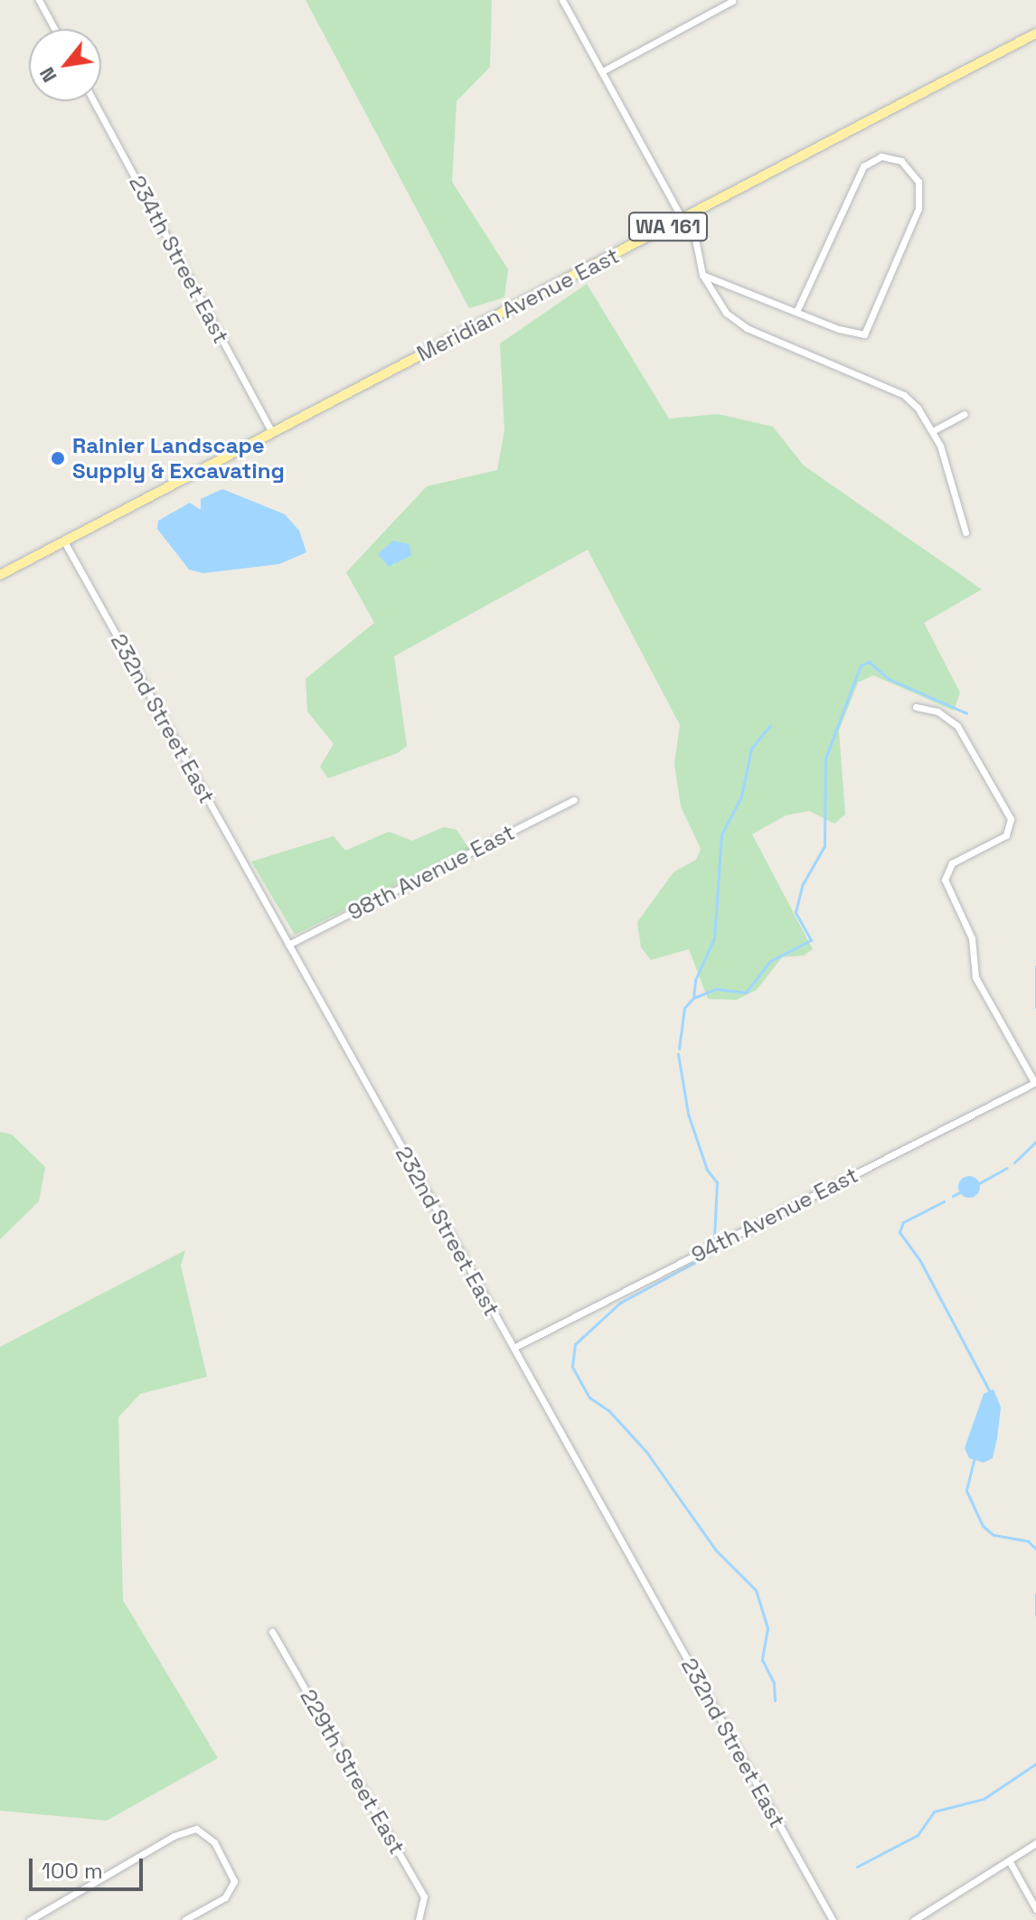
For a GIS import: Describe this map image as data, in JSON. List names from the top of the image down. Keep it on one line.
{"streets":{"main road":["WA 161","Meridian Avenue East"],"street":["234th Street East","232nd Street East","98th Avenue East","94th Avenue East","229th Street East"]},"crossings":[["234th Street East","Meridian Avenue East"],["Meridian Avenue East","232nd Street East"],["232nd Street East","98th Avenue East"],["232nd Street East","94th Avenue East"]],"places":["Rainier Landscape Supply & Excavating"],"scale_bar":"100 m","north":"bottom left"}
